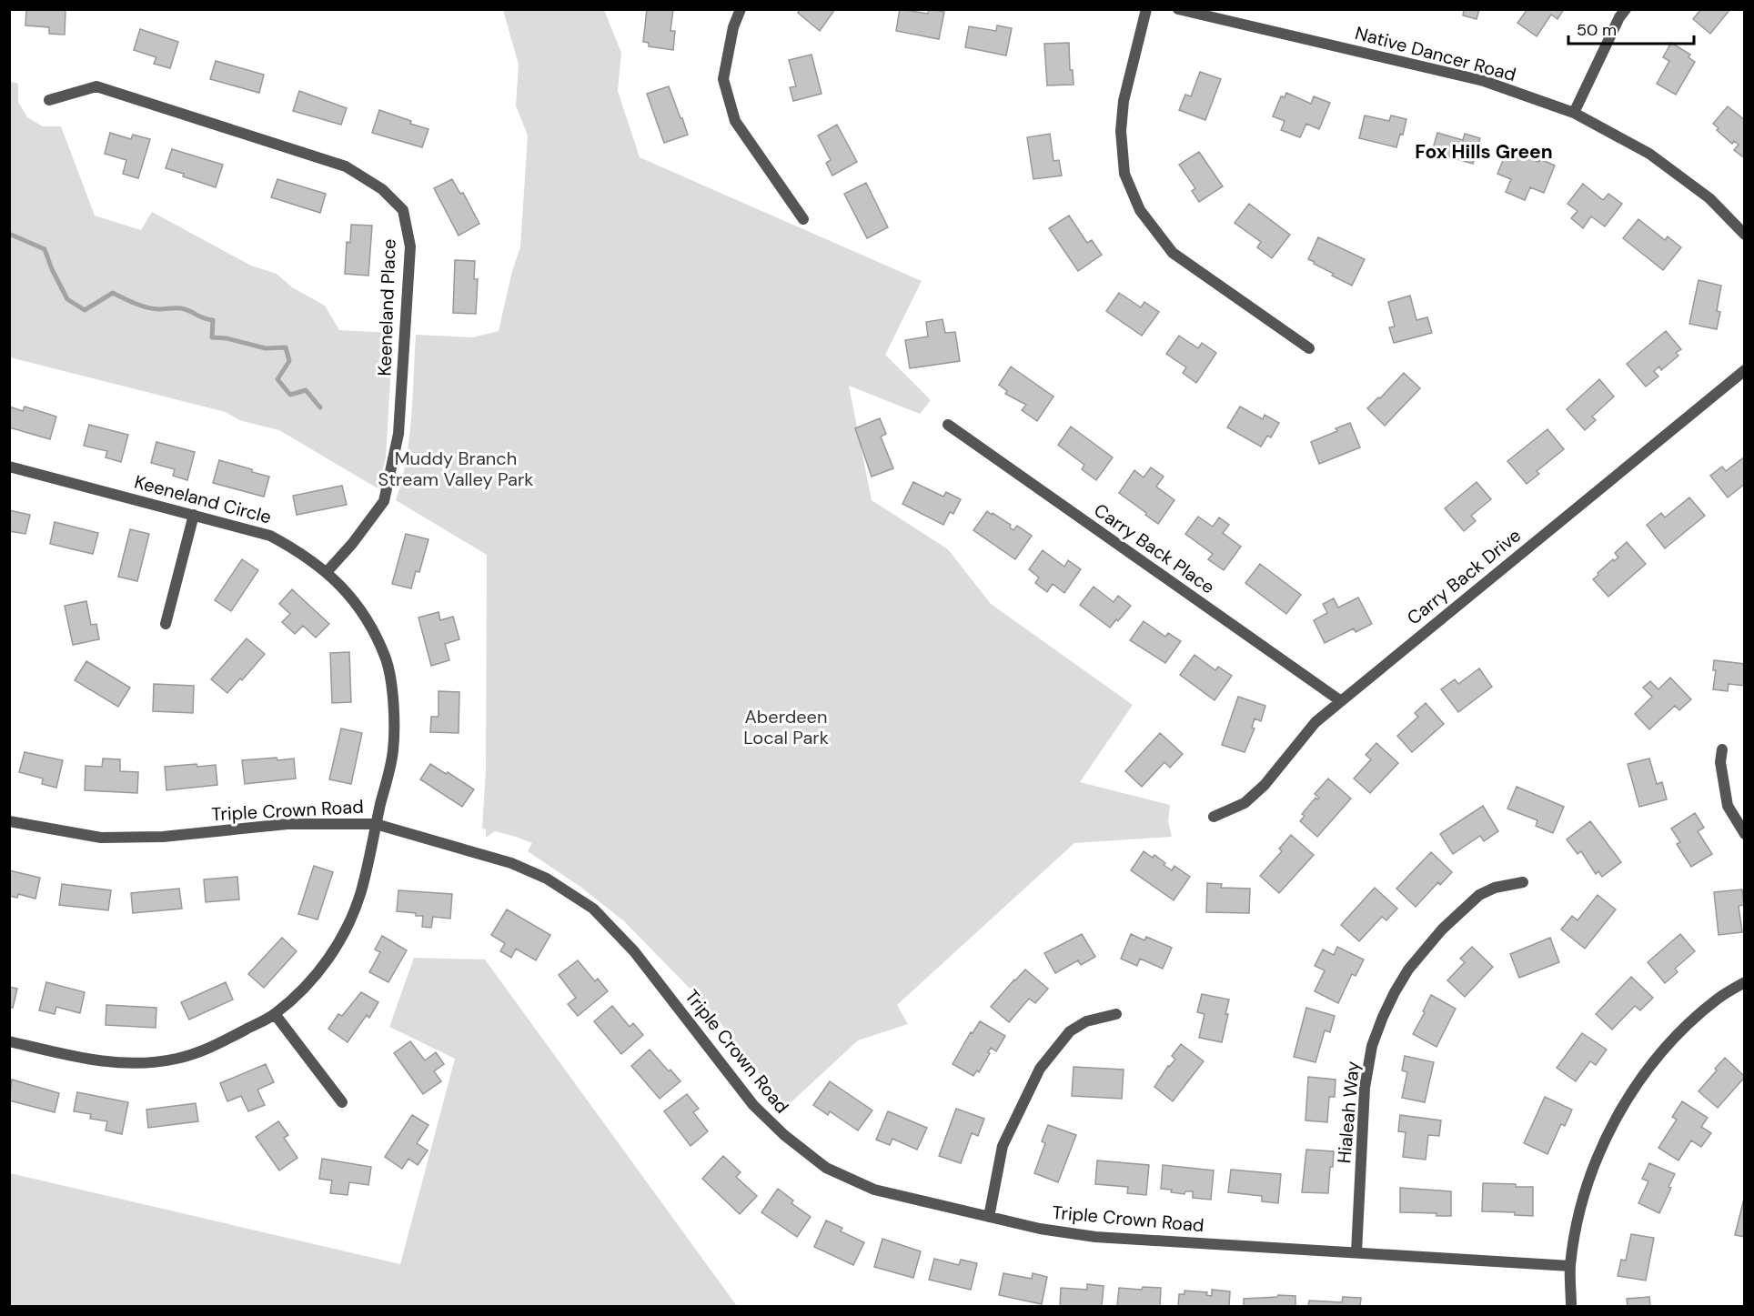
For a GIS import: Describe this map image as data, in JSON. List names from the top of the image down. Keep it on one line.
{"streets":{"street":["Native Dancer Road","Keeneland Place","Keeneland Circle","Carry Back Place","Carry Back Drive","Triple Crown Road","Hialeah Way"]},"crossings":[["Keeneland Place","Keeneland Circle"],["Keeneland Circle","Triple Crown Road"],["Carry Back Place","Carry Back Drive"],["Triple Crown Road","Hialeah Way"]],"districts":["Fox Hills Green"],"parks":["Muddy Branch Stream Valley Park","Aberdeen Local Park"],"scale_bar":"50 m"}
